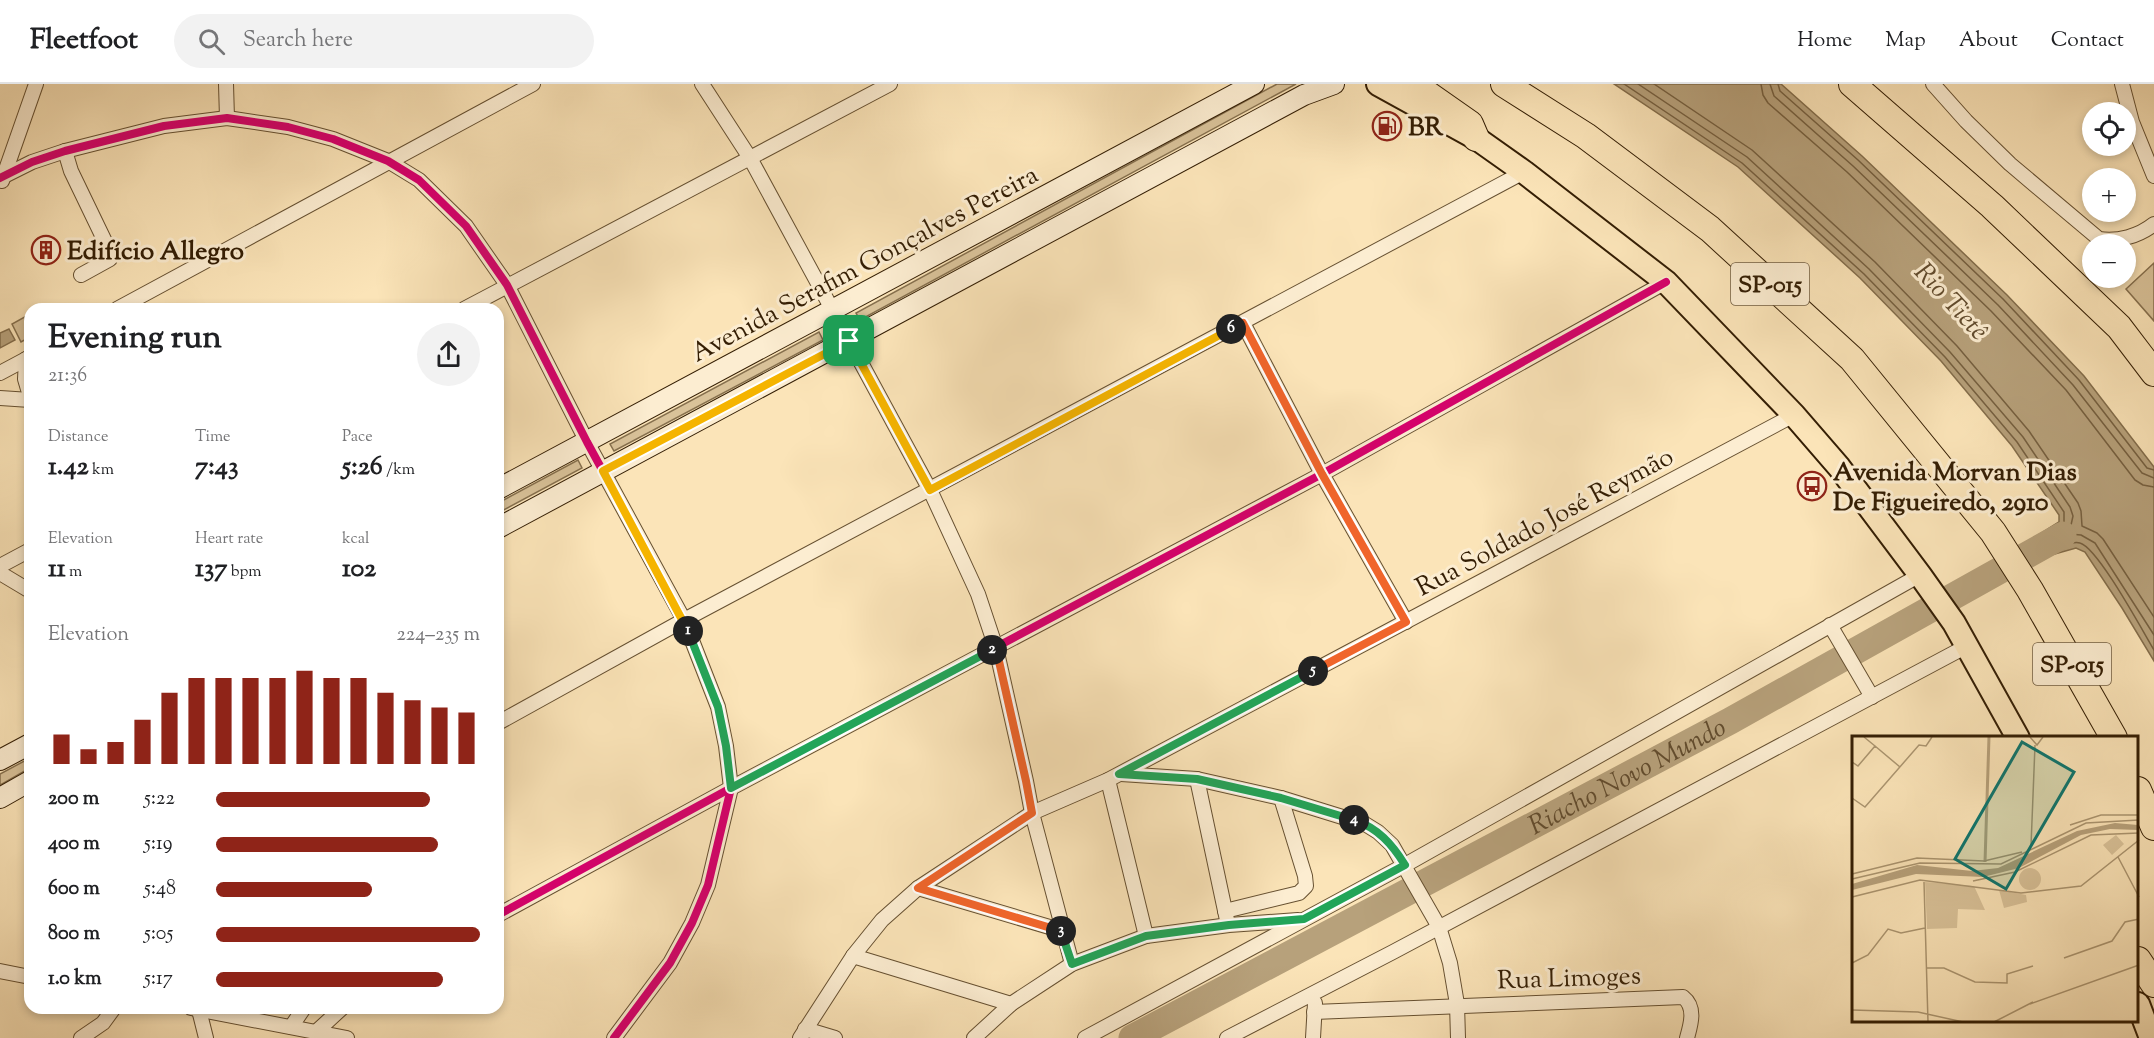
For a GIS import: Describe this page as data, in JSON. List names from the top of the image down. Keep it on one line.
{"streets":{"highway":["SP-015"],"main road":["Avenida Serafim Gonçalves Pereira"],"street":["Rua Soldado José Reymão","Rua Limoges"]},"water":["Rio Tietê","Riacho Novo Mundo"],"places":{"fuel station":["BR"],"building":["Edifício Allegro"],"bus stop":["Avenida Morvan Dias De Figueiredo, 2910"]},"page":{"header":"Fleetfoot","search":"Search here","nav":["Home","Map","About","Contact"],"map_buttons":["+","−"],"heading":["Evening run","21:36"],"pins":["6","1","2","5","4","3"],"stats":[["Distance","1.42 km"],["Time","7:43"],["Pace","5:26 /km"],["Elevation","11 m"],["Heart rate","137 bpm"],["kcal","102"]],"chart":["Elevation","224–235 m"],"list":[{"name":"200 m","note":"5:22"},{"name":"400 m","note":"5:19"},{"name":"600 m","note":"5:48"},{"name":"800 m","note":"5:05"},{"name":"1.0 km","note":"5:17"}]}}
